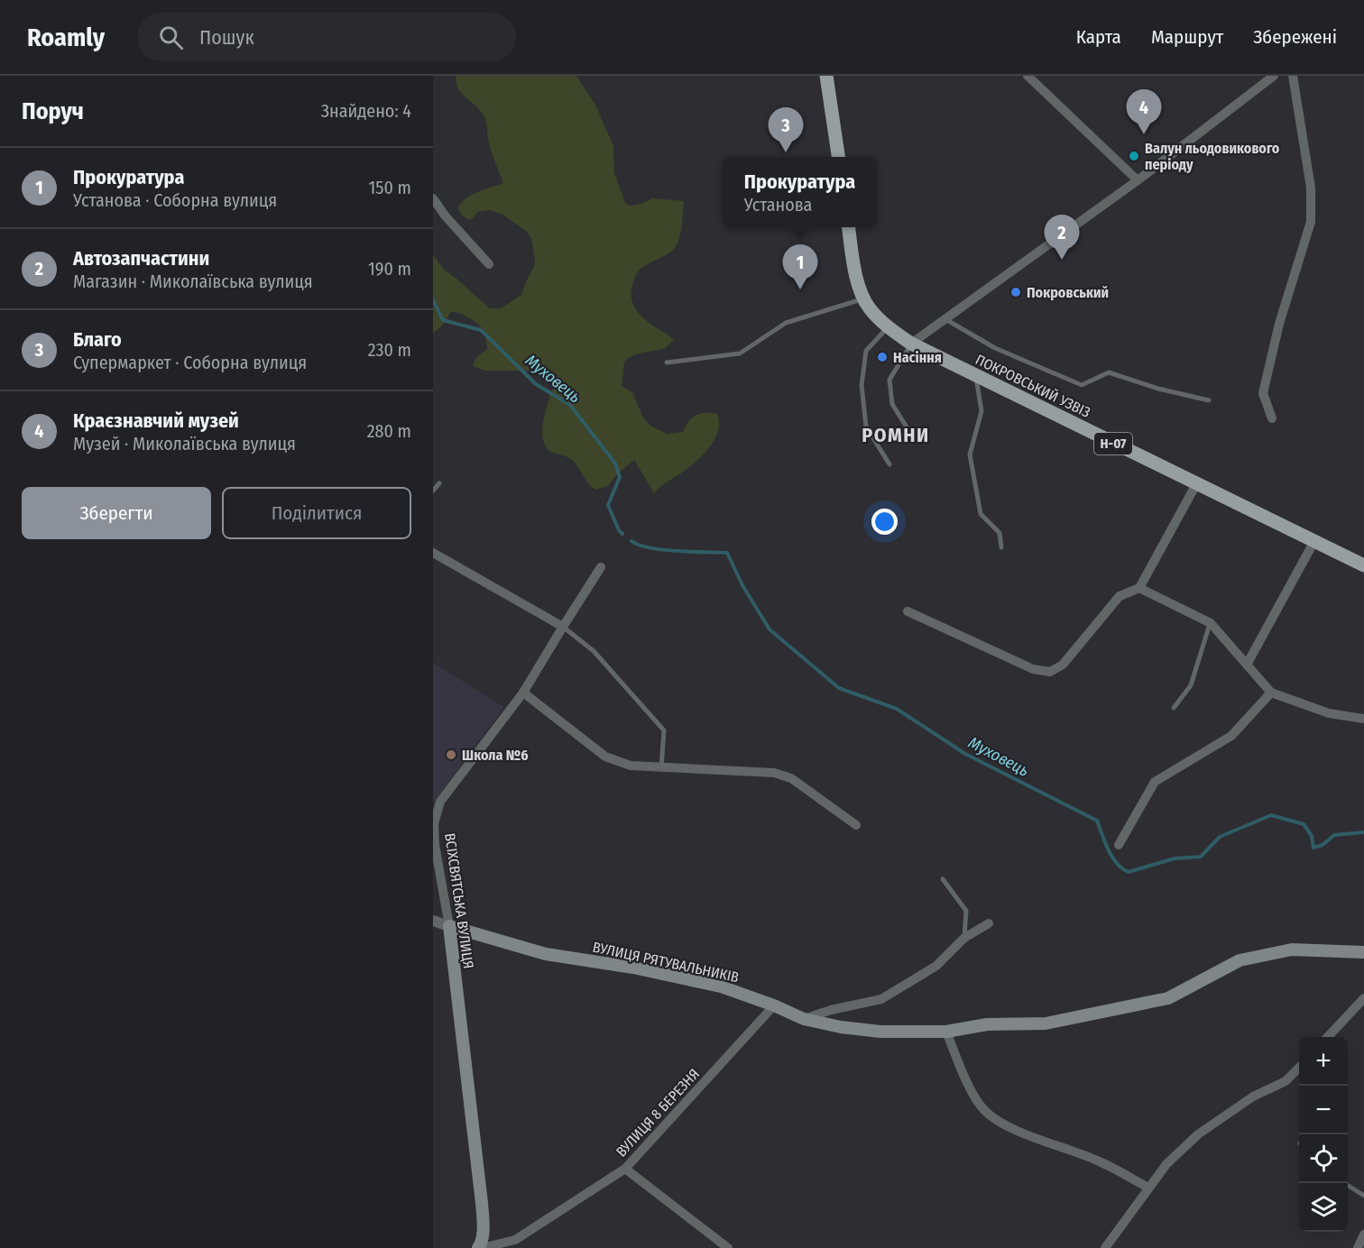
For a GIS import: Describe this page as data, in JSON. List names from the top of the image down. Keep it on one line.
{"streets":{"main road":["ПОКРОВСЬКИЙ УЗВІЗ","Н-07","ВСІХСВЯТСЬКА ВУЛИЦЯ","ВУЛИЦЯ РЯТУВАЛЬНИКІВ"],"street":["ВУЛИЦЯ 8 БЕРЕЗНЯ"]},"crossings":[["ПОКРОВСЬКИЙ УЗВІЗ","Н-07"],["ВСІХСВЯТСЬКА ВУЛИЦЯ","ВУЛИЦЯ РЯТУВАЛЬНИКІВ"],["ВСІХСВЯТСЬКА ВУЛИЦЯ","ВУЛИЦЯ 8 БЕРЕЗНЯ"],["ВУЛИЦЯ РЯТУВАЛЬНИКІВ","ВУЛИЦЯ 8 БЕРЕЗНЯ"]],"districts":["РОМНИ"],"water":["Муховець"],"places":["Валун льодовикового періоду","Покровський","Насіння","Школа №6"],"page":{"header":"Roamly","search":"Пошук","nav":["Карта","Маршрут","Збережені"],"heading":["Поруч","Знайдено: 4"],"pins":["4","3","2","1"],"list":[{"mark":"1","name":"Прокуратура","note":"Установа · Соборна вулиця","value":"150 m"},{"mark":"2","name":"Автозапчастини","note":"Магазин · Миколаївська вулиця","value":"190 m"},{"mark":"3","name":"Благо","note":"Супермаркет · Соборна вулиця","value":"230 m"},{"mark":"4","name":"Краєзнавчий музей","note":"Музей · Миколаївська вулиця","value":"280 m"}],"popup":["Прокуратура","Установа"],"buttons":["Зберегти","Поділитися"],"map_buttons":["+","−"]}}
